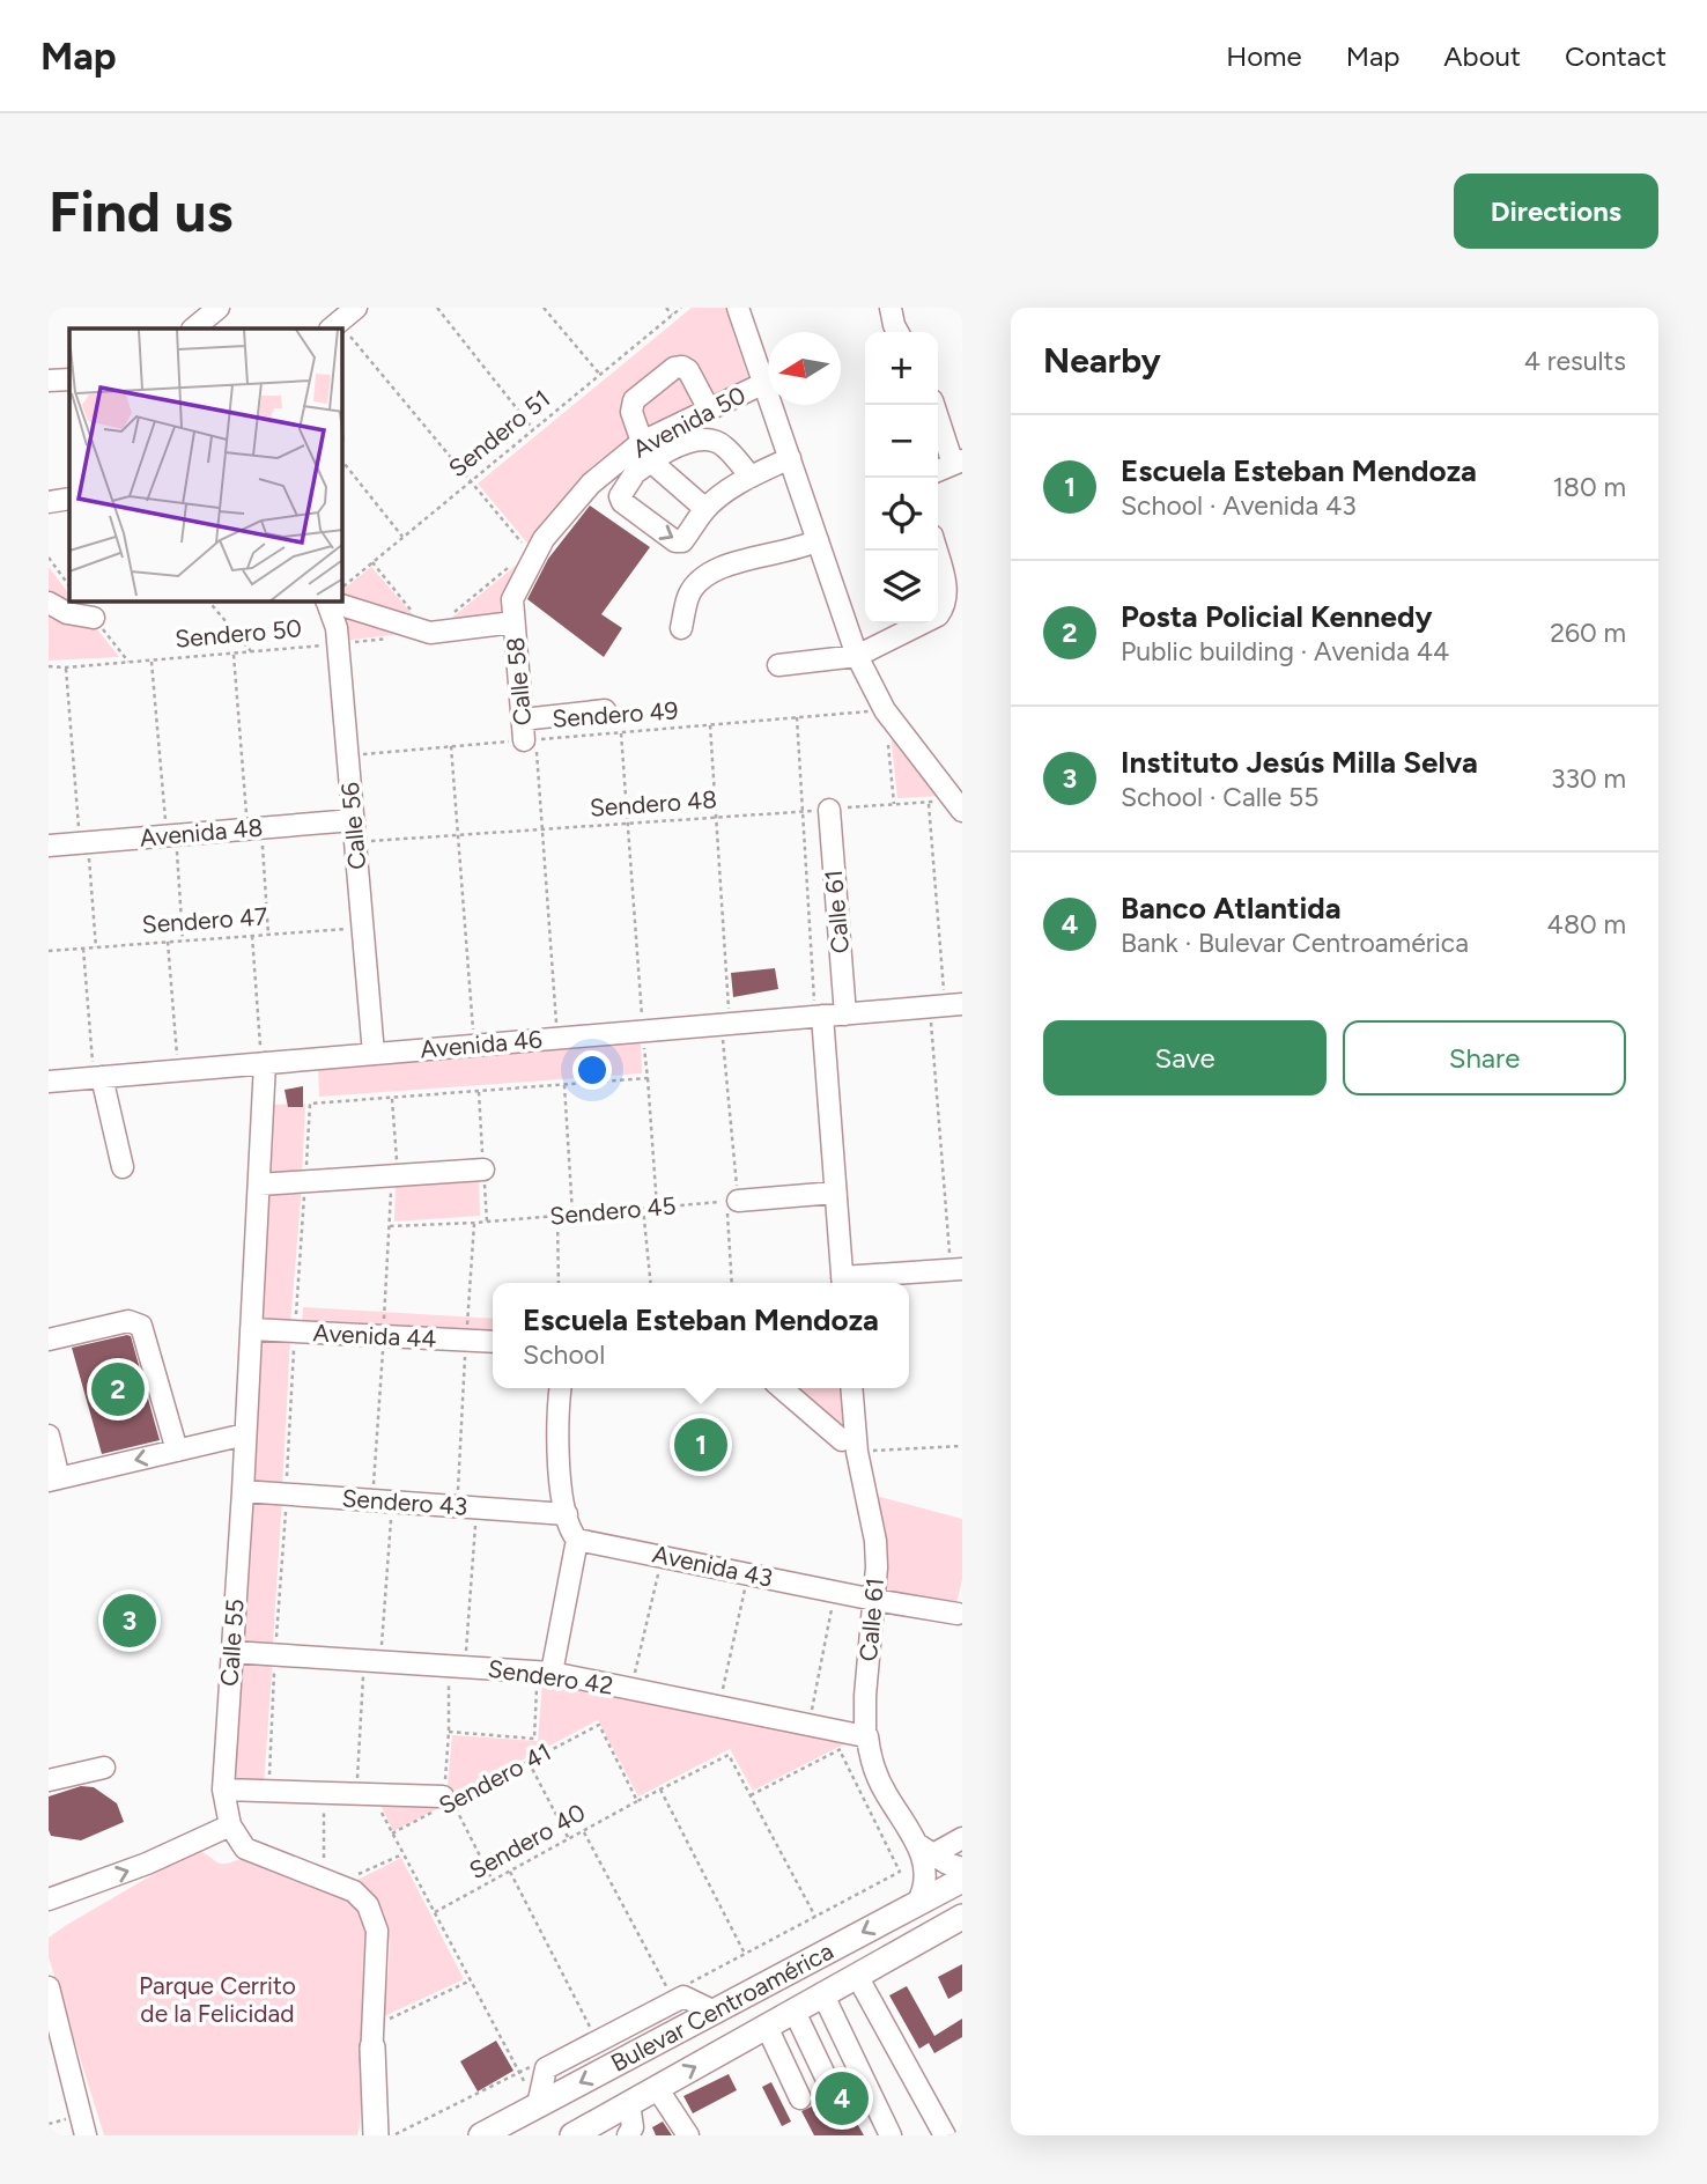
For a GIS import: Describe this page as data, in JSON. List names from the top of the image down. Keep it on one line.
{"streets":{"main road":["Bulevar Centroamérica"],"street":["Avenida 50","Calle 58","Calle 56","Avenida 48","Calle 61","Avenida 46","Avenida 44","Sendero 43","Avenida 43","Calle 55","Sendero 42","Sendero 41"],"path":["Sendero 51","Sendero 50","Sendero 49","Sendero 48","Sendero 47","Sendero 45","Sendero 40"]},"crossings":[["Avenida 50","Calle 58"],["Sendero 50","Calle 56"],["Calle 58","Sendero 49"],["Sendero 49","Calle 56"],["Sendero 48","Calle 56"],["Sendero 48","Calle 61"],["Calle 56","Avenida 48"],["Calle 56","Sendero 47"],["Calle 56","Avenida 46"],["Calle 61","Avenida 46"],["Calle 61","Avenida 43"],["Calle 61","Sendero 42"],["Calle 61","Bulevar Centroamérica"],["Avenida 46","Calle 55"],["Avenida 44","Calle 55"],["Sendero 43","Calle 55"],["Calle 55","Sendero 42"],["Calle 55","Sendero 41"],["Sendero 41","Sendero 40"]],"parks":["Parque Cerrito de la Felicidad"],"north":"left","page":{"header":"Map","nav":["Home","Map","About","Contact"],"buttons":["Directions",["Save","Share"]],"title":"Find us","heading":["Nearby","4 results"],"map_buttons":["+","−"],"list":[{"mark":"1","name":"Escuela Esteban Mendoza","note":"School · Avenida 43","value":"180 m"},{"mark":"2","name":"Posta Policial Kennedy","note":"Public building · Avenida 44","value":"260 m"},{"mark":"3","name":"Instituto Jesús Milla Selva","note":"School · Calle 55","value":"330 m"},{"mark":"4","name":"Banco Atlantida","note":"Bank · Bulevar Centroamérica","value":"480 m"}],"popup":["Escuela Esteban Mendoza","School"],"pins":["2","1","3","4"]}}
